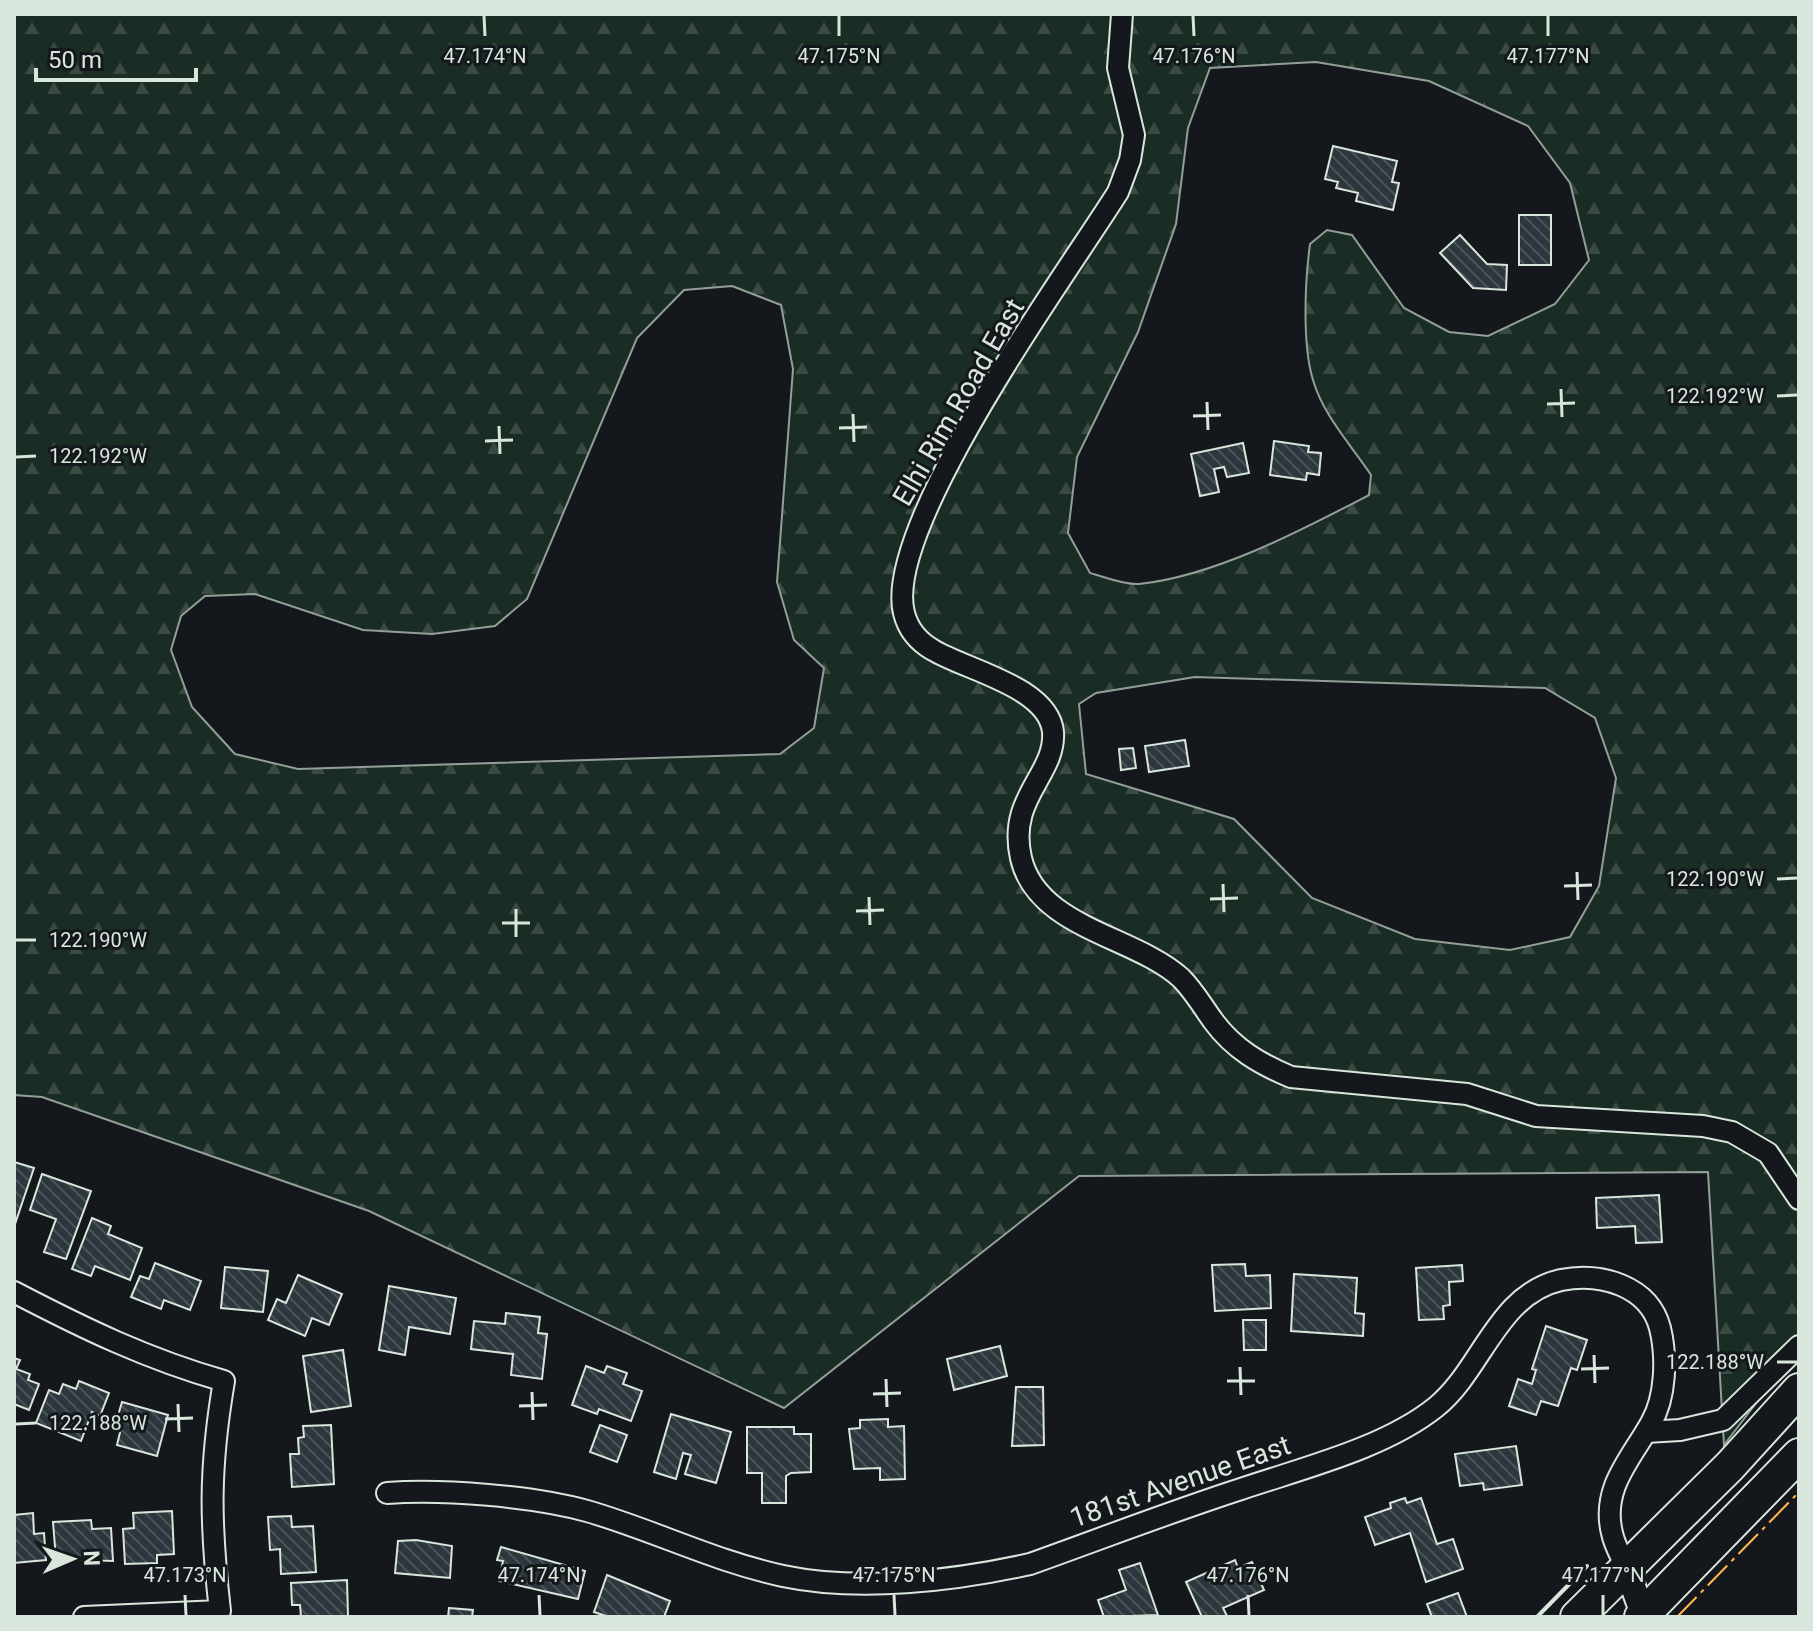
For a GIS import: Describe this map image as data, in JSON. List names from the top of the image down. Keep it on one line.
{"streets":{"street":["Elhi Rim Road East","181st Avenue East"]},"scale_bar":"50 m","north":"right","coordinates":["47.174°N","47.175°N","47.176°N","47.177°N","122.192°W","122.190°W","122.188°W","47.173°N"]}
